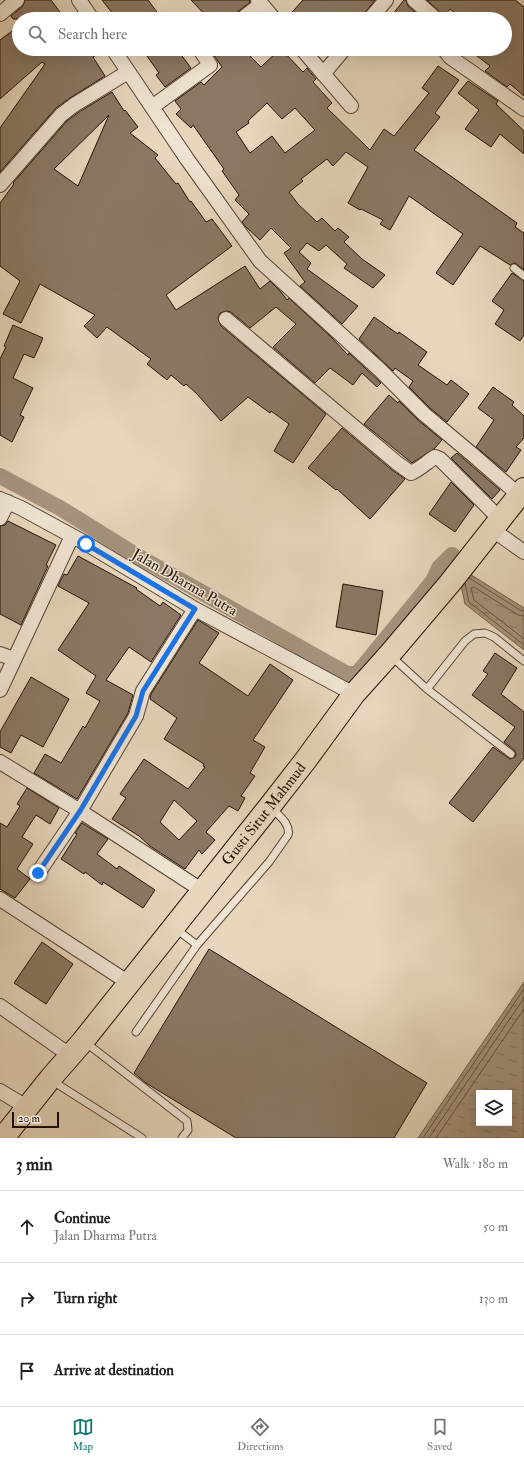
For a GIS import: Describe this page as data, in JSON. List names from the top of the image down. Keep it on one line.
{"streets":{"highway":["Gusti Situt Mahmud"],"street":["Jalan Dharma Putra"]},"crossings":[["Jalan Dharma Putra","Gusti Situt Mahmud"]],"scale_bar":"20 m","page":{"search":"Search here","scale":"20 m","heading":["3 min","Walk · 180 m"],"list":[["Continue","Jalan Dharma Putra","50 m"],["Turn right","130 m"],"Arrive at destination"],"nav":["Map","Directions","Saved"]}}
